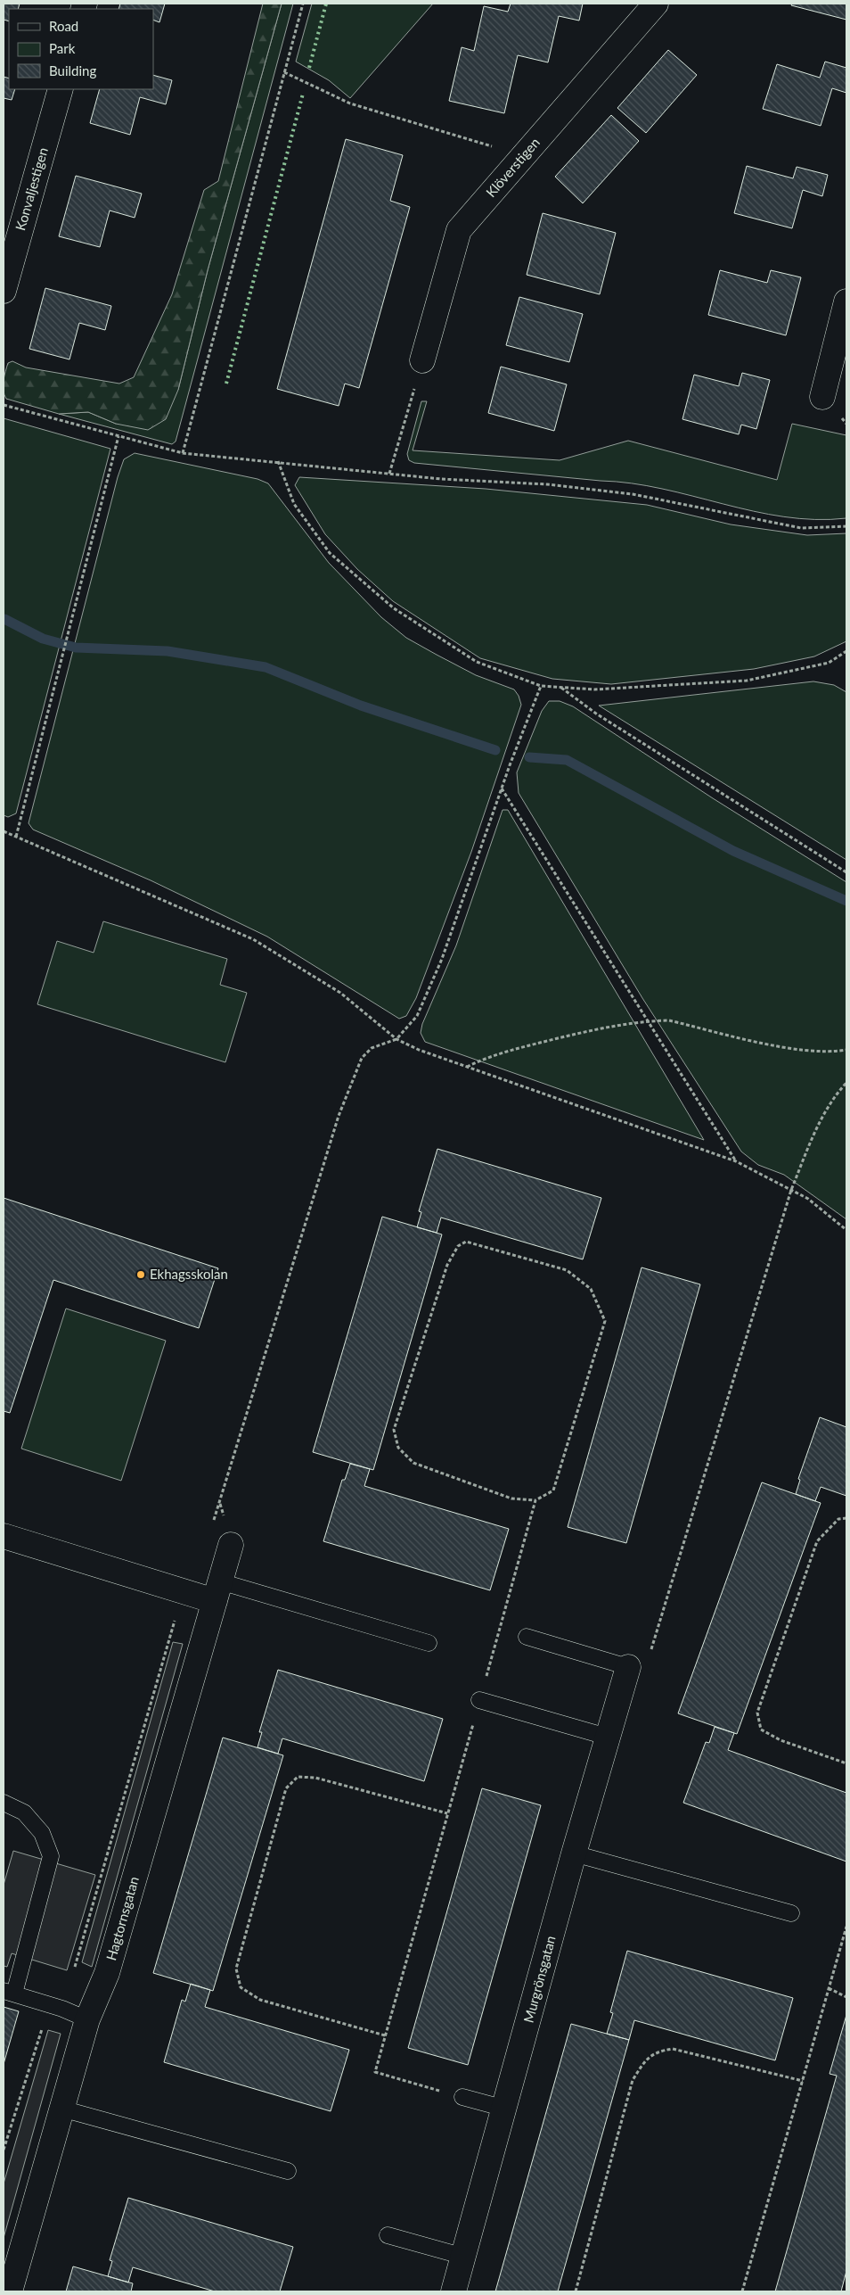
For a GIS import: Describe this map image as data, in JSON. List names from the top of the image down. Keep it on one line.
{"streets":{"street":["Klöverstigen","Konvaljestigen","Hagtornsgatan","Murgrönsgatan"]},"places":["Ekhagsskolan"],"legend":["Road","Park","Building"]}
